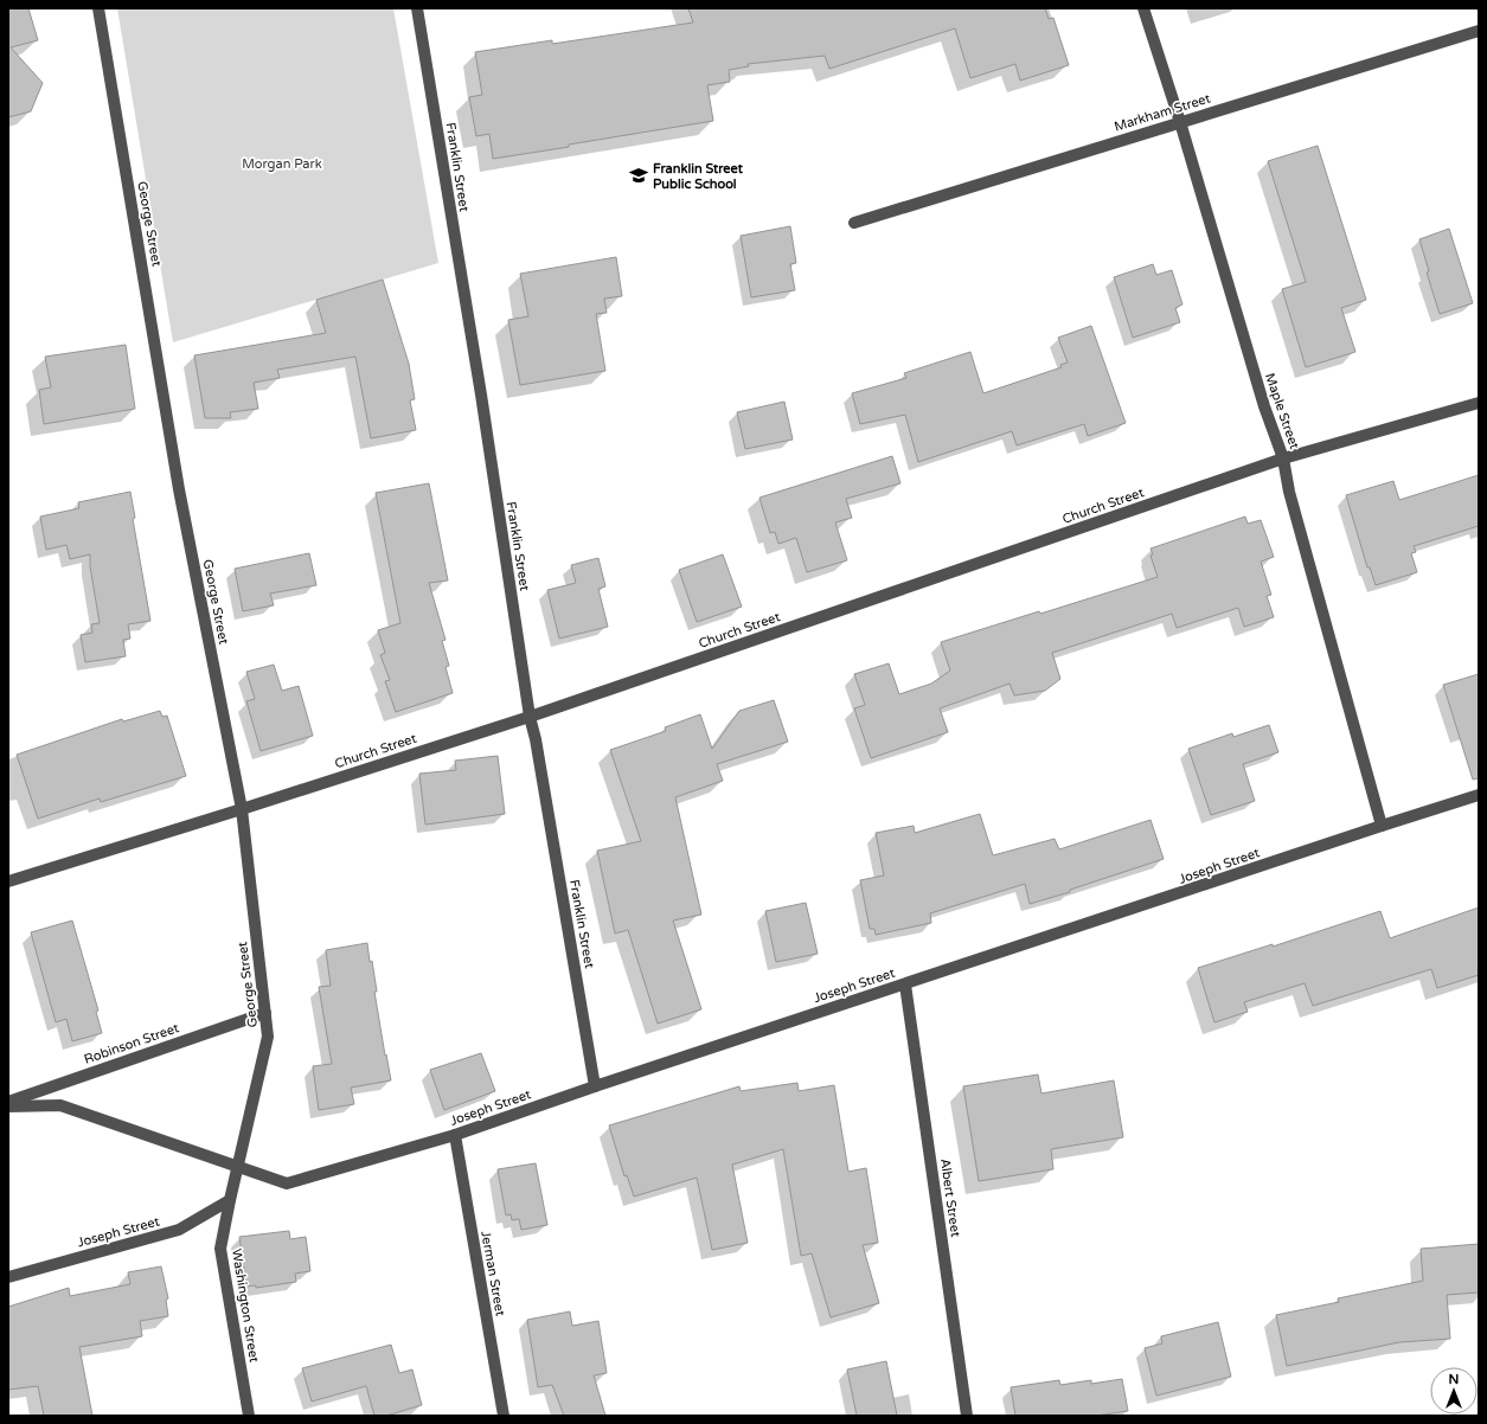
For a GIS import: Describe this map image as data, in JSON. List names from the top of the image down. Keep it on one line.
{"streets":{"street":["Markham Street","Franklin Street","George Street","Maple Street","Church Street","Joseph Street","Robinson Street","Albert Street","Jerman Street","Washington Street"]},"crossings":[["Markham Street","Maple Street"],["Franklin Street","Church Street"],["Franklin Street","Joseph Street"],["George Street","Church Street"],["George Street","Joseph Street"],["George Street","Robinson Street"],["George Street","Washington Street"],["Maple Street","Church Street"],["Maple Street","Joseph Street"],["Joseph Street","Albert Street"],["Joseph Street","Jerman Street"],["Joseph Street","Washington Street"]],"parks":["Morgan Park"],"places":{"school or university":["Franklin Street Public School"]},"north":"top"}
